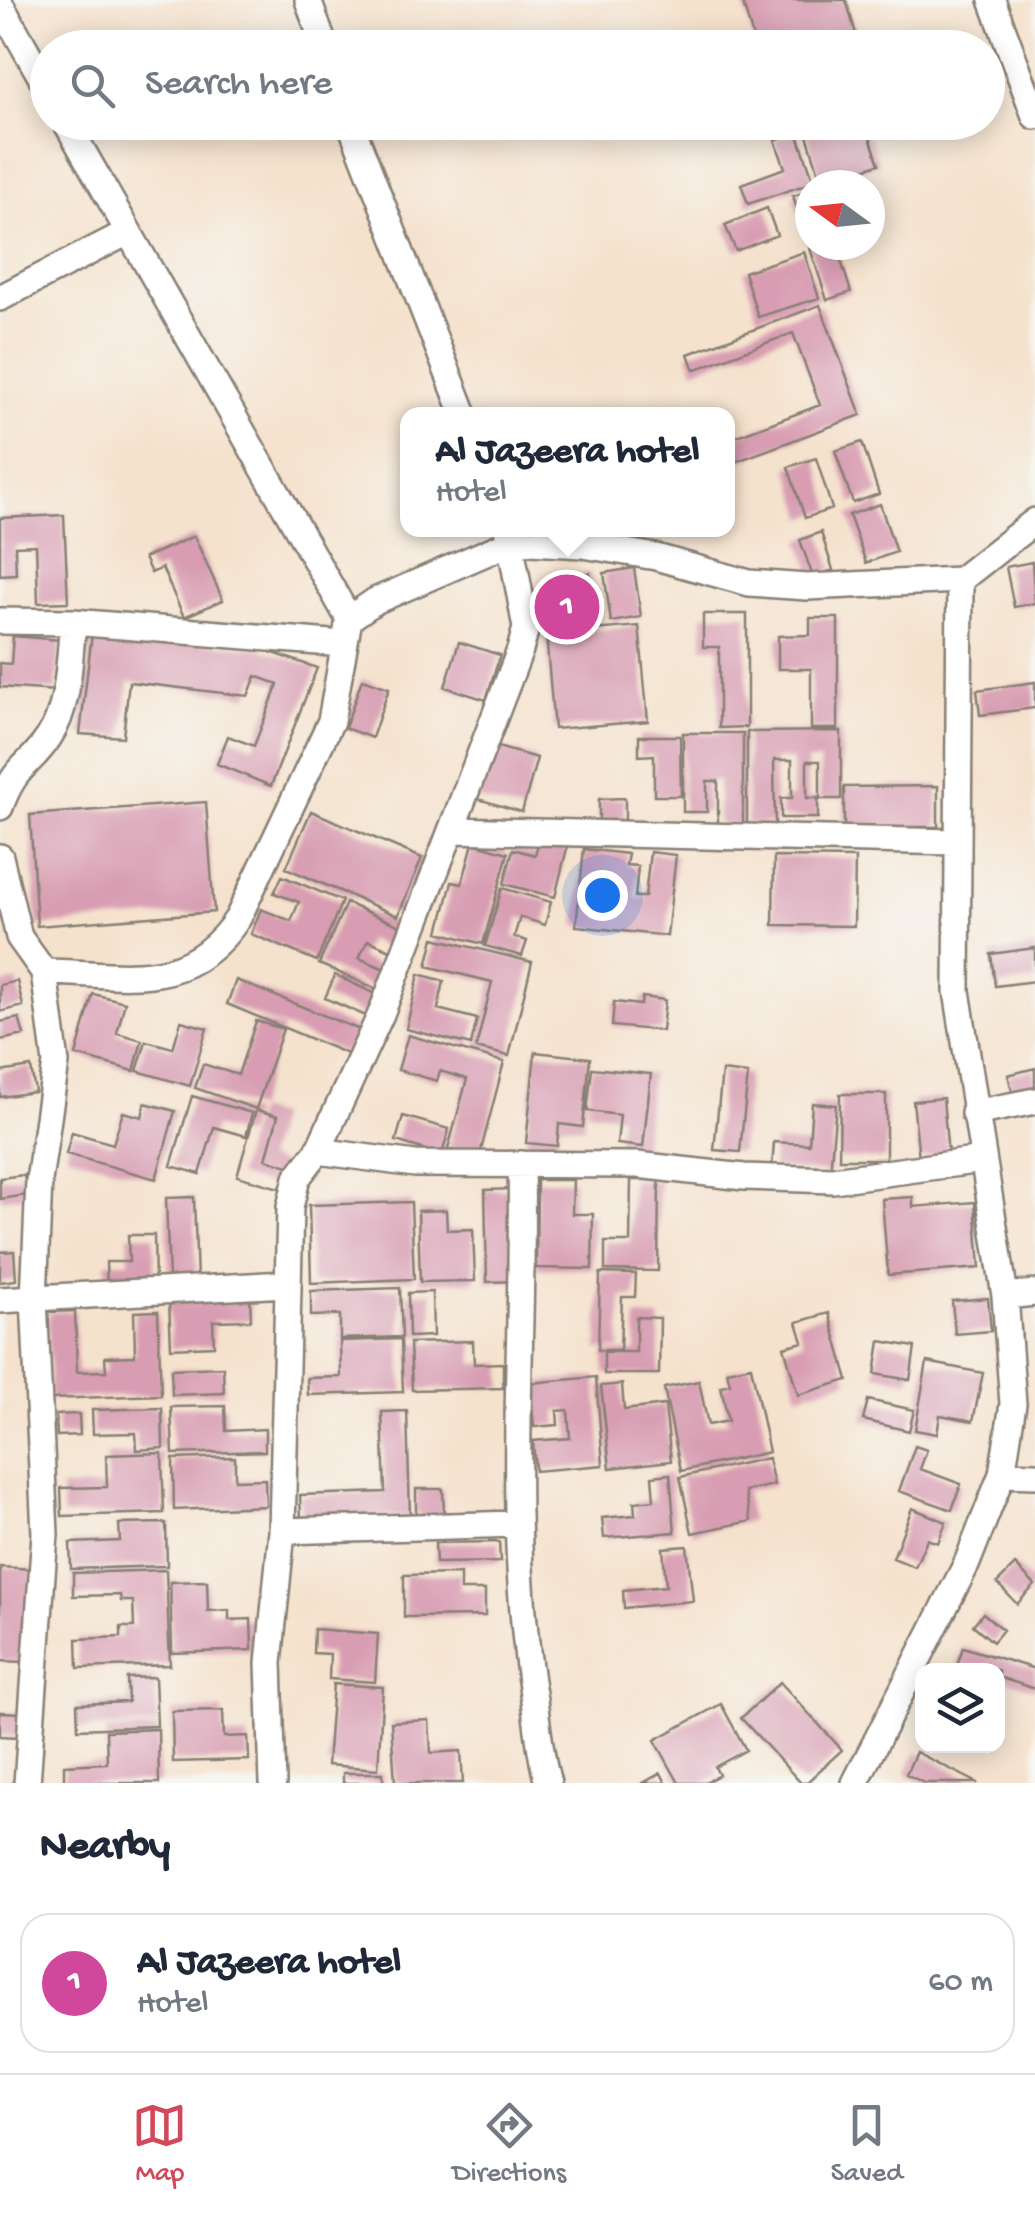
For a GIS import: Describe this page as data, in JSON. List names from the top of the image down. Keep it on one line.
{"north":"left","page":{"search":"Search here","popup":["Al Jazeera hotel","Hotel"],"pins":"1","heading":"Nearby","list":[{"mark":"1","name":"Al Jazeera hotel","note":"Hotel","value":"60 m"}],"nav":["Map","Directions","Saved"]}}
